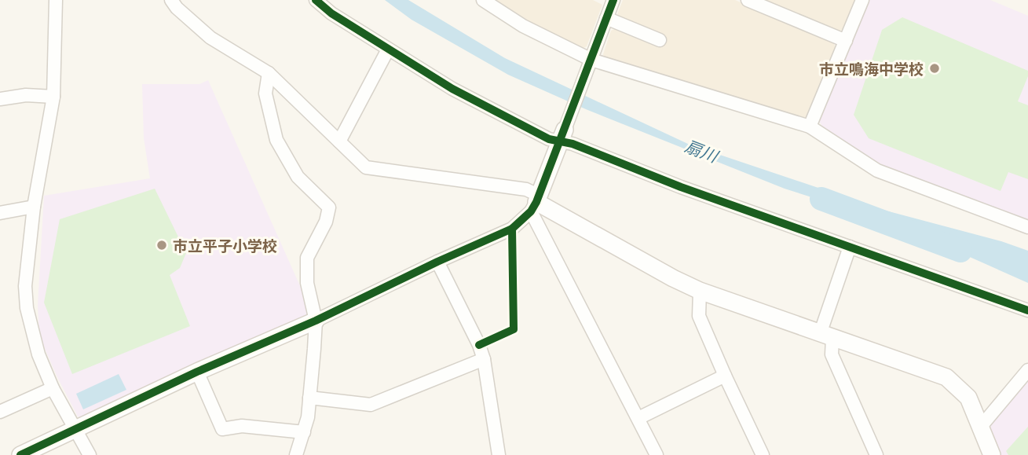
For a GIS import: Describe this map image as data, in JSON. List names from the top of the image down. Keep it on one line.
{"water":["扇川"],"places":["市立鳴海中学校","市立平子小学校"]}
